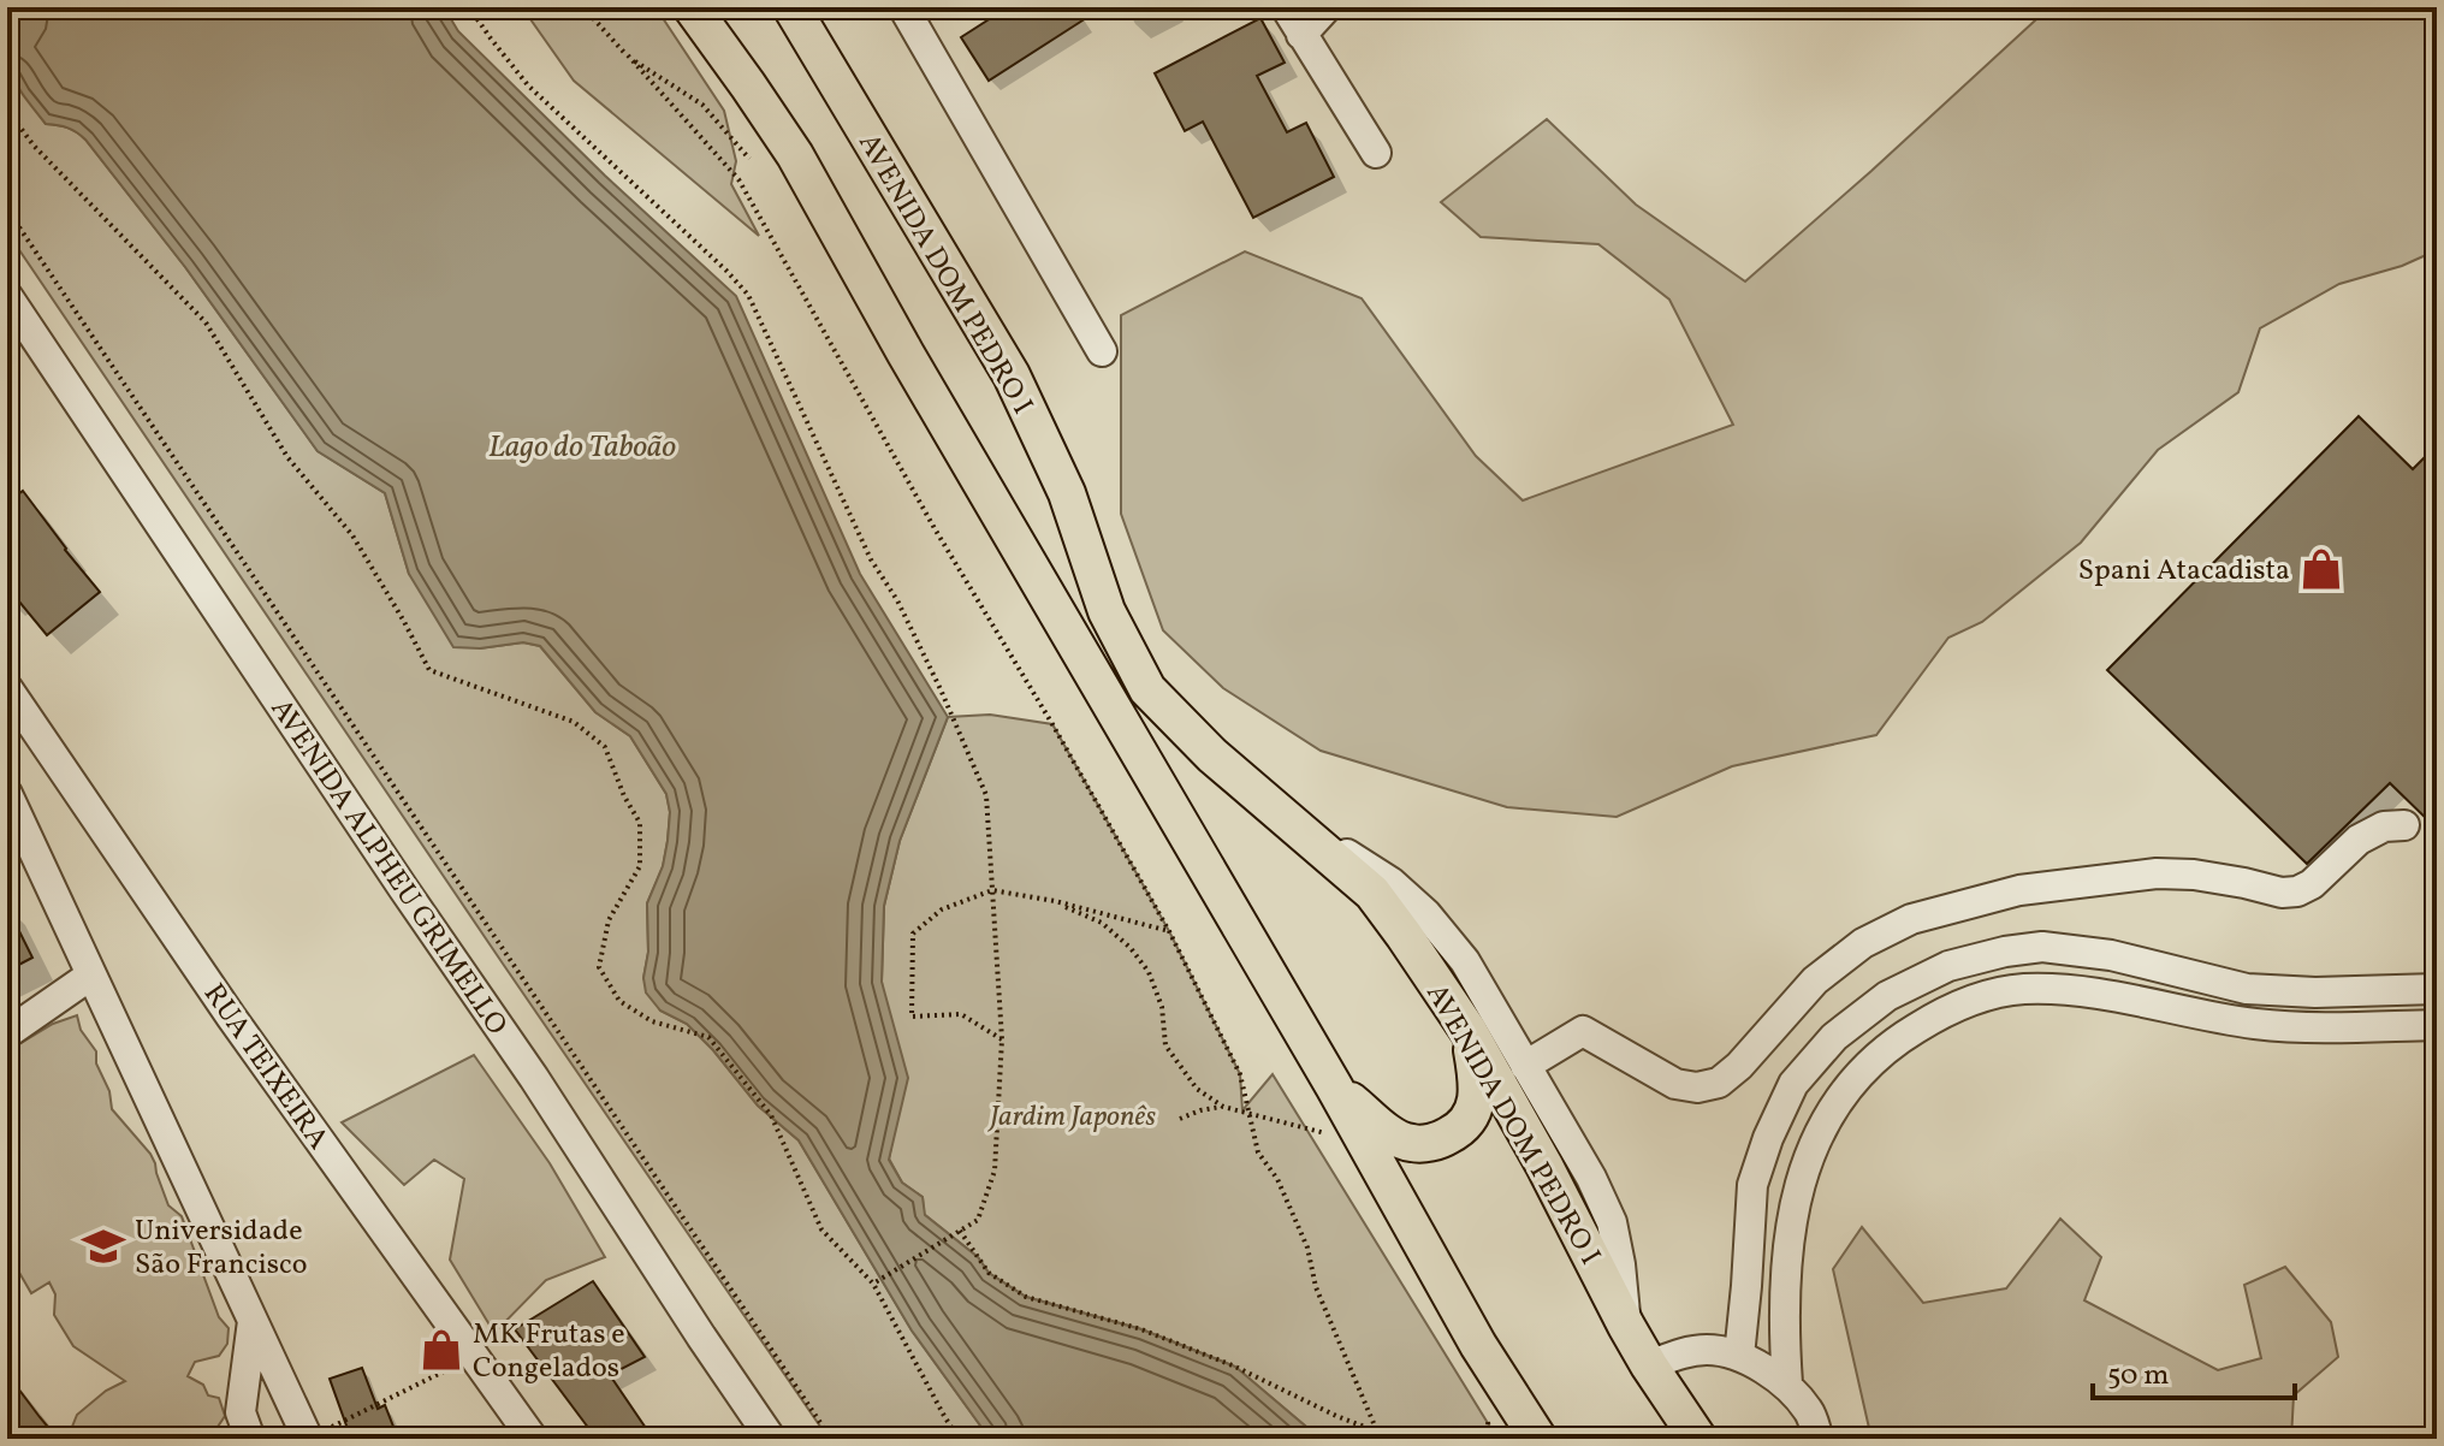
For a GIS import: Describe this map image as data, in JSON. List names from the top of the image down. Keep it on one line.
{"streets":{"main road":["AVENIDA DOM PEDRO I"],"street":["AVENIDA ALPHEU GRIMELLO","RUA TEIXEIRA"]},"water":["Lago do Taboão"],"parks":["Jardim Japonês"],"places":{"shop":["Spani Atacadista","MK Frutas e Congelados"],"school or university":["Universidade São Francisco"]},"scale_bar":"50 m"}
